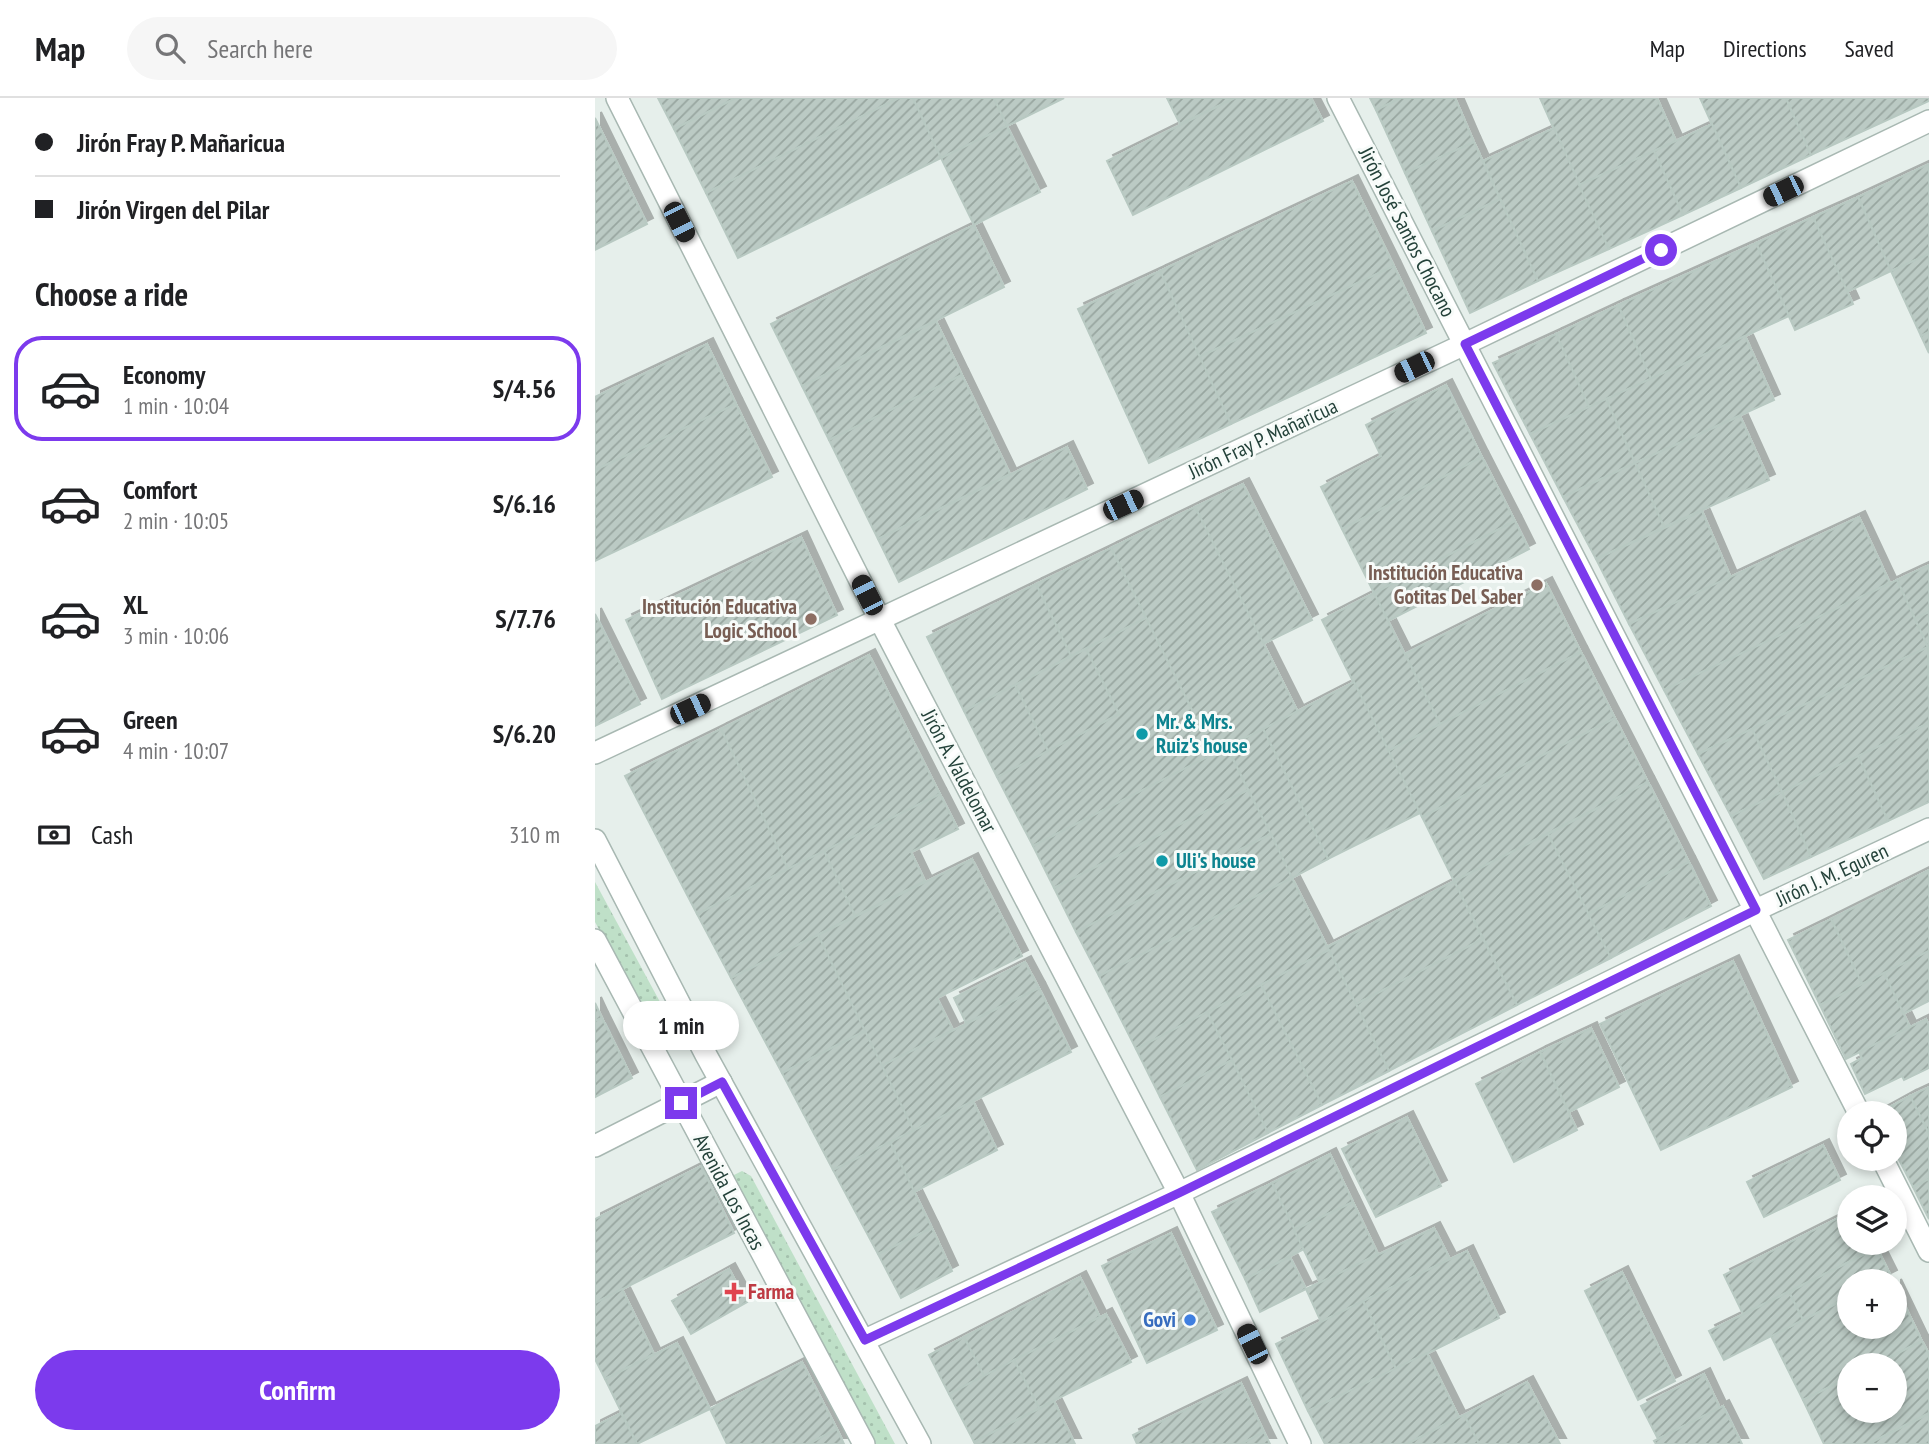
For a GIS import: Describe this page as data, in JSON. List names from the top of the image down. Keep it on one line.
{"streets":{"street":["Jirón José Santos Chocano","Jirón Fray P. Mañaricua","Jirón A. Valdelomar","Jirón J. M. Eguren","Avenida Los Incas"]},"crossings":[["Jirón José Santos Chocano","Jirón Fray P. Mañaricua"],["Jirón José Santos Chocano","Jirón J. M. Eguren"],["Jirón Fray P. Mañaricua","Jirón A. Valdelomar"],["Jirón A. Valdelomar","Jirón J. M. Eguren"]],"places":{"other":["Institución Educativa Gotitas Del Saber","Institución Educativa Logic School","Mr. & Mrs. Ruiz's house","Uli's house","Govi"],"health":["Farma"]},"page":{"header":"Map","search":"Search here","nav":["Map","Directions","Saved"],"banner":["Jirón Fray P. Mañaricua","Jirón Virgen del Pilar"],"heading":"Choose a ride","list":[{"name":"Economy","note":"1 min · 10:04","value":"S/4.56"},{"name":"Comfort","note":"2 min · 10:05","value":"S/6.16"},{"name":"XL","note":"3 min · 10:06","value":"S/7.76"},{"name":"Green","note":"4 min · 10:07","value":"S/6.20"}],"pay":["Cash","310 m"],"bubble":"1 min","map_buttons":["+","−"],"buttons":"Confirm"}}
